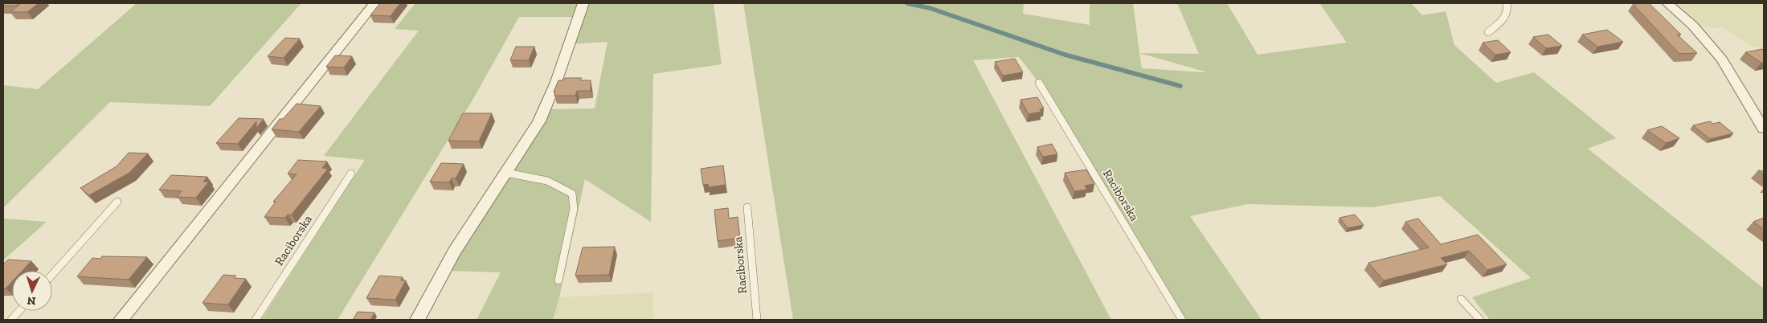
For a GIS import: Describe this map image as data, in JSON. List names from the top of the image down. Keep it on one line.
{"streets":{"lane":["Raciborska"]},"north":"bottom"}
